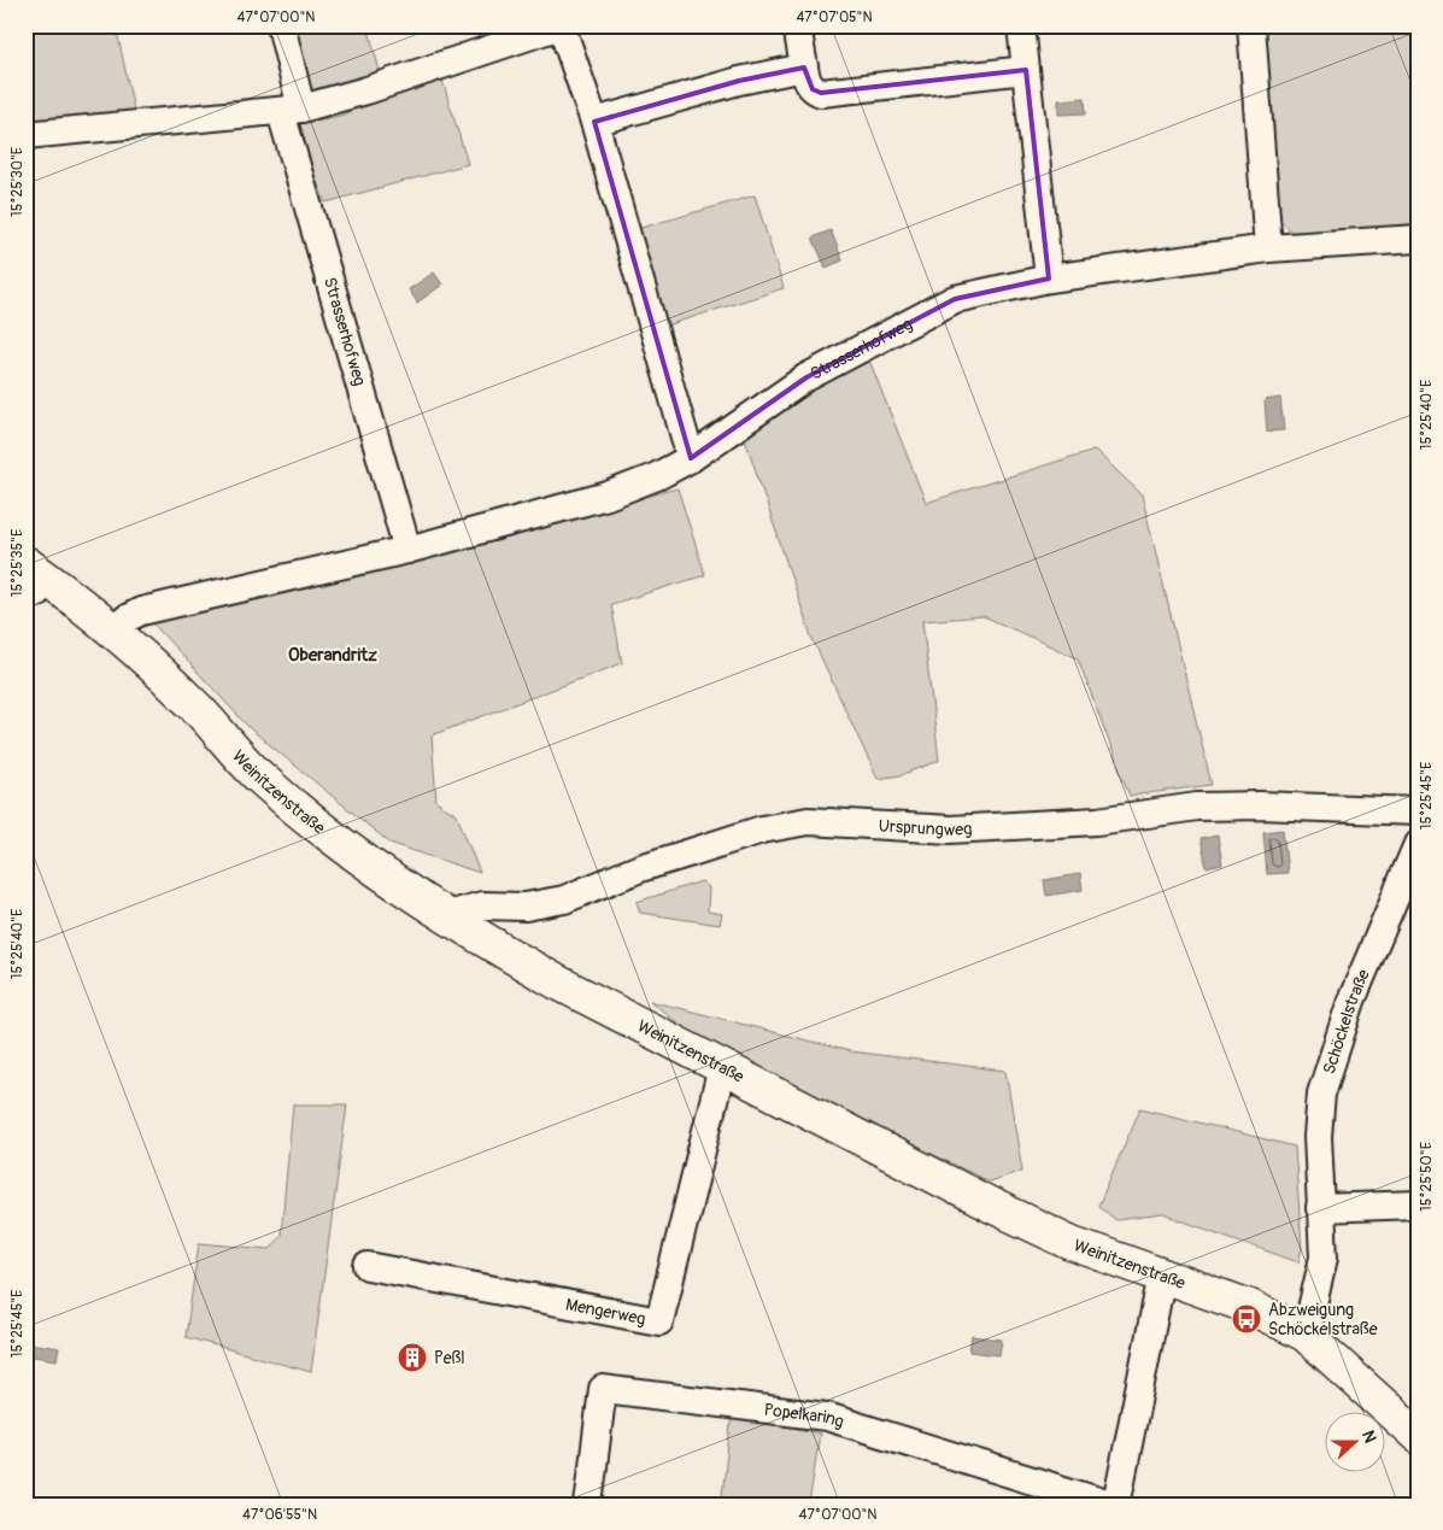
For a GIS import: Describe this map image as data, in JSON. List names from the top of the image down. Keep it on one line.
{"streets":{"main road":["Weinitzenstraße"],"street":["Strasserhofweg","Ursprungweg","Schöckelstraße","Mengerweg","Popelkaring"]},"crossings":[["Strasserhofweg","Weinitzenstraße"],["Weinitzenstraße","Ursprungweg"],["Weinitzenstraße","Schöckelstraße"],["Weinitzenstraße","Mengerweg"]],"districts":["Oberandritz"],"places":{"bus stop":["Abzweigung Schöckelstraße"],"building":["Peßl"]},"north":"right","coordinates":["47°07'00\"N","47°07'05\"N","15°25'30\"E","15°25'40\"E","15°25'35\"E","15°25'45\"E","15°25'50\"E","47°06'55\"N"]}
